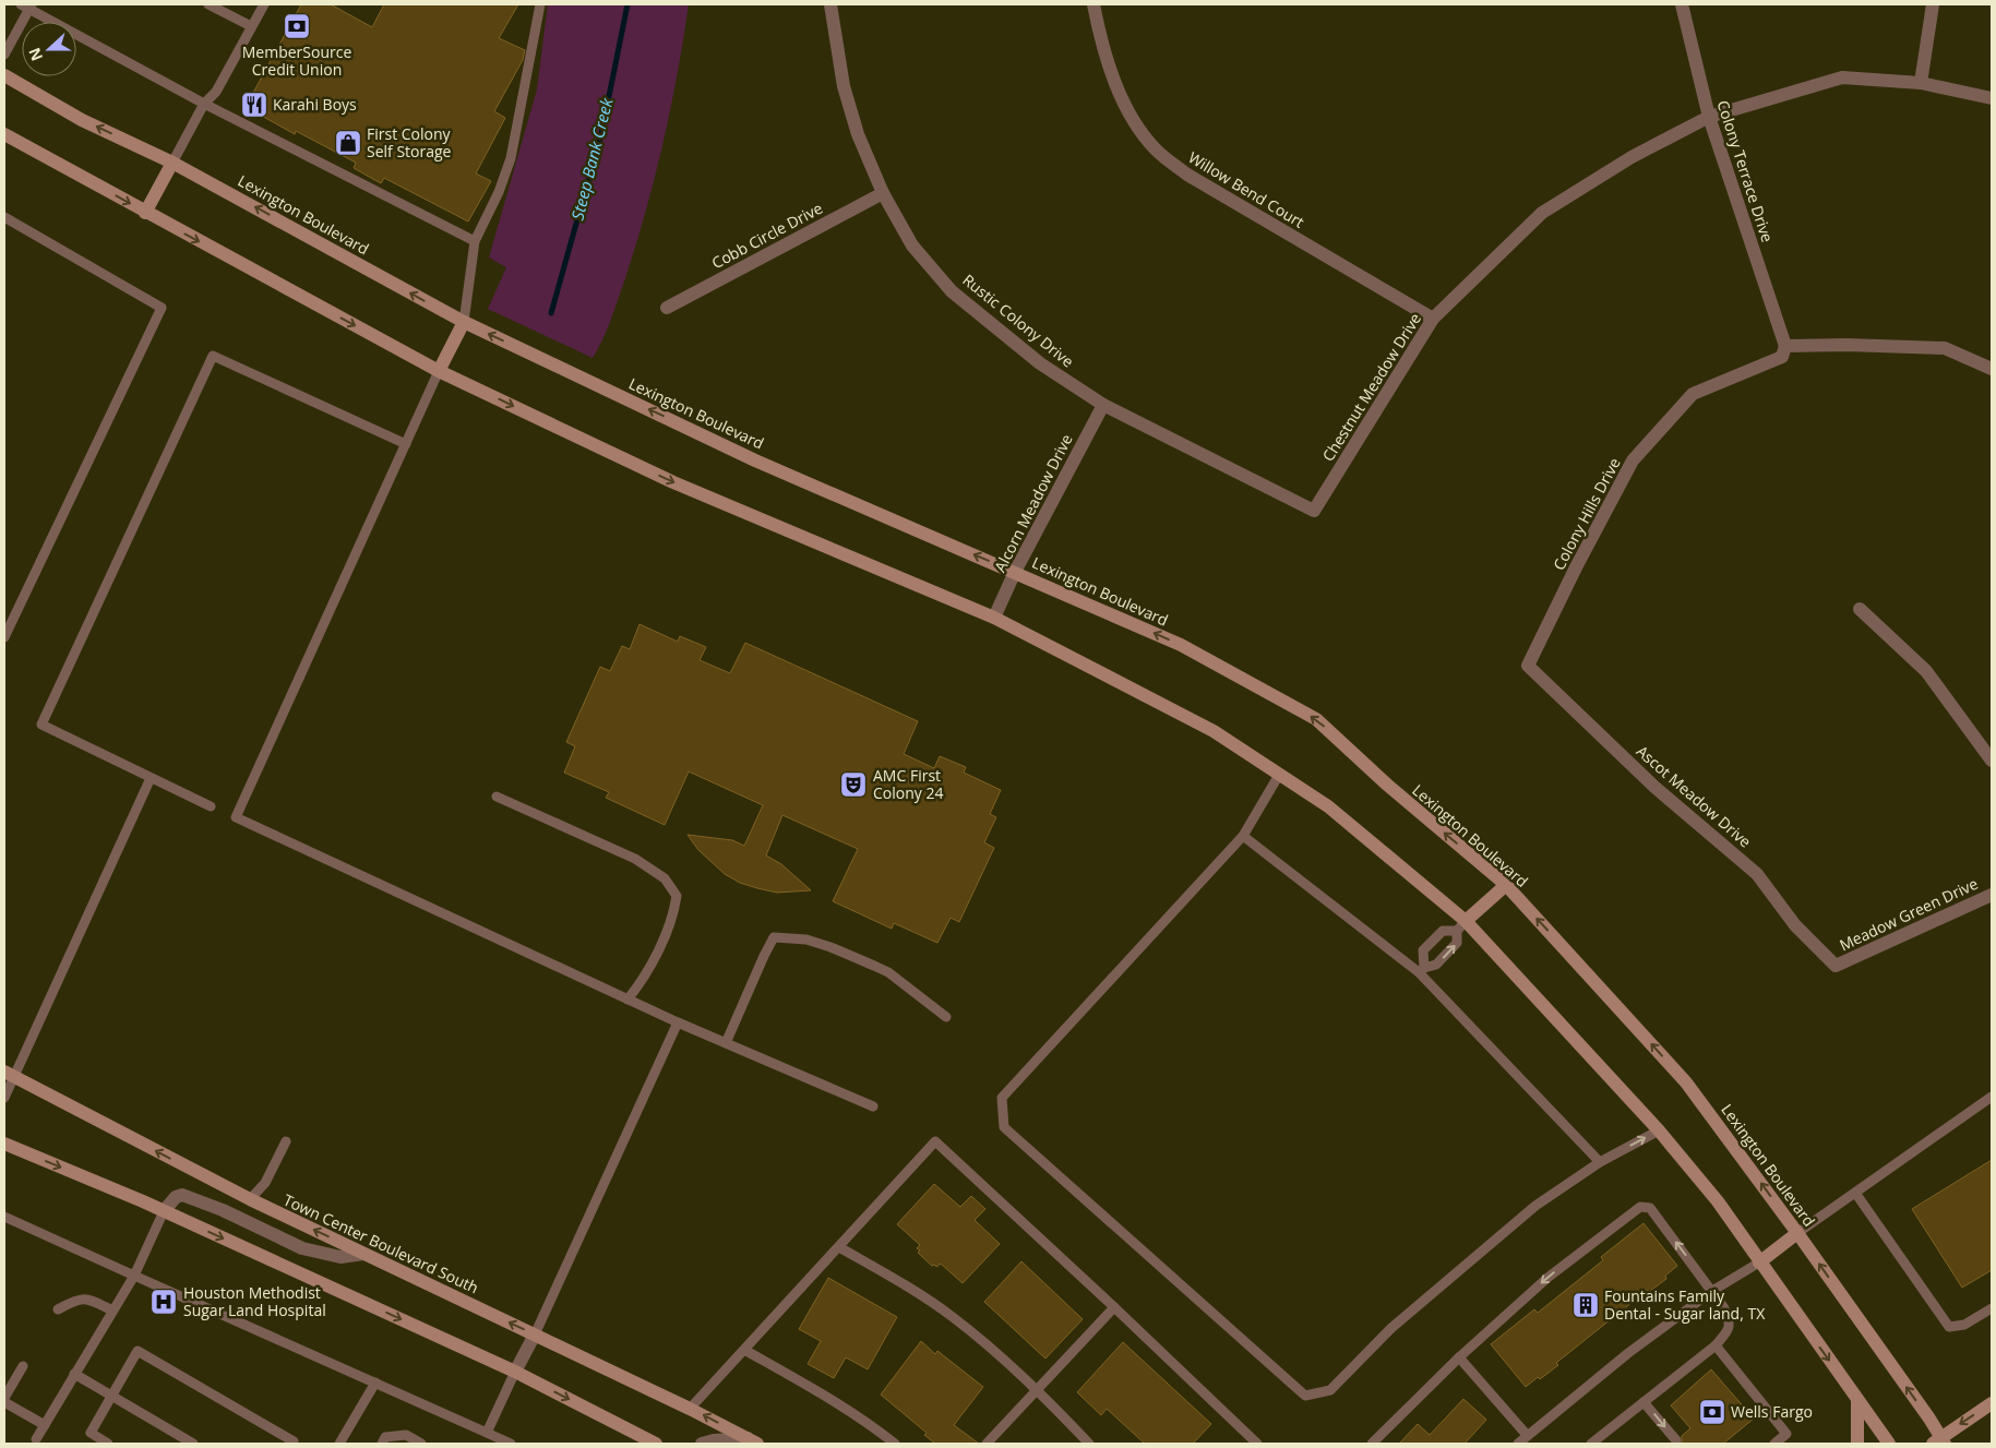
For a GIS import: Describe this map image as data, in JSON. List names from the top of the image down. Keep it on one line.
{"streets":{"main road":["Lexington Boulevard","Town Center Boulevard South"],"street":["Colony Terrace Drive","Willow Bend Court","Cobb Circle Drive","Rustic Colony Drive","Chestnut Meadow Drive","Alcorn Meadow Drive","Colony Hills Drive","Ascot Meadow Drive","Meadow Green Drive"]},"crossings":[["Colony Terrace Drive","Chestnut Meadow Drive"],["Colony Terrace Drive","Colony Hills Drive"],["Willow Bend Court","Chestnut Meadow Drive"],["Lexington Boulevard","Alcorn Meadow Drive"],["Cobb Circle Drive","Rustic Colony Drive"],["Rustic Colony Drive","Chestnut Meadow Drive"],["Rustic Colony Drive","Alcorn Meadow Drive"],["Colony Hills Drive","Ascot Meadow Drive"],["Ascot Meadow Drive","Meadow Green Drive"]],"water":["Steep Bank Creek"],"places":{"bank":["MemberSource Credit Union","Wells Fargo"],"restaurant":["Karahi Boys"],"shop":["First Colony Self Storage"],"theatre":["AMC First Colony 24"],"hospital":["Houston Methodist Sugar Land Hospital"],"building":["Fountains Family Dental - Sugar land, TX"]},"north":"left"}
